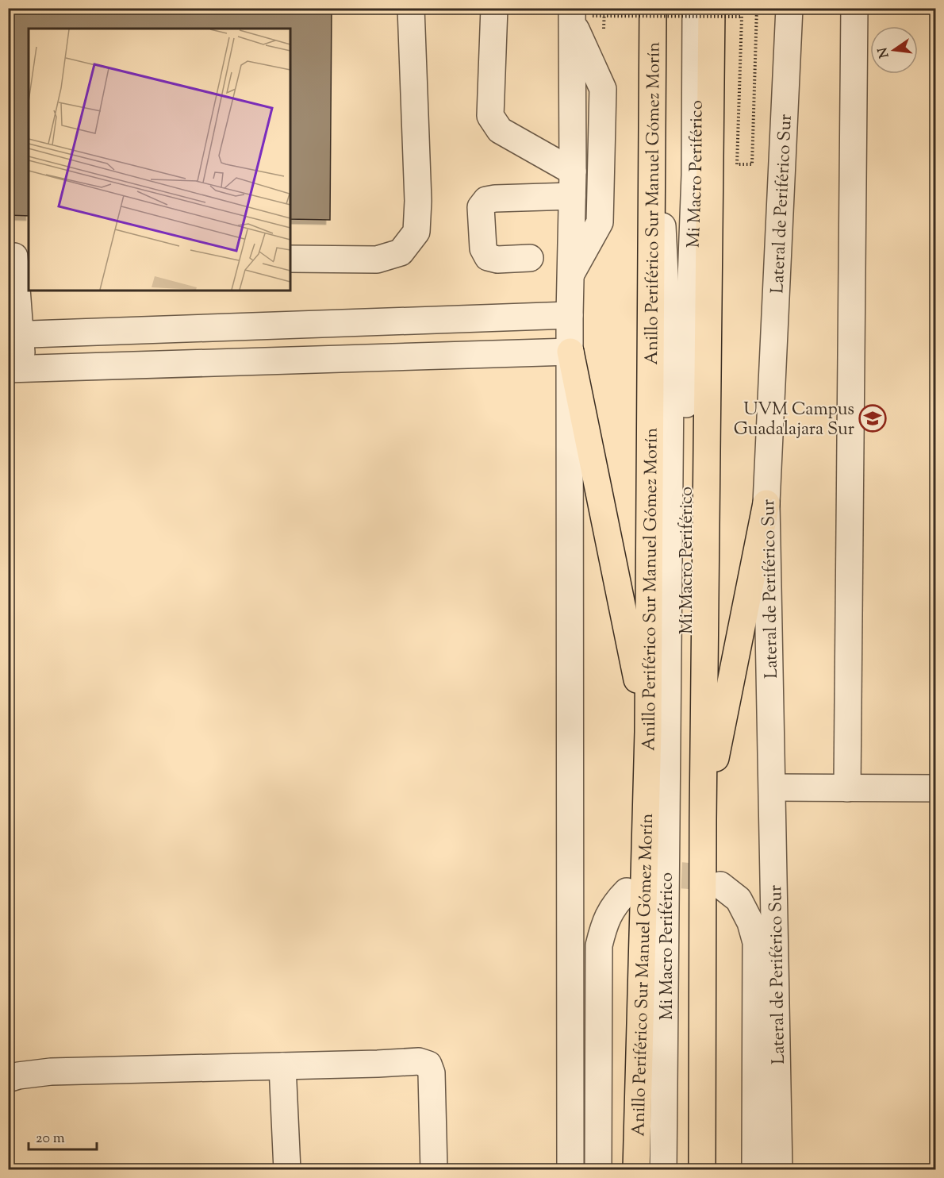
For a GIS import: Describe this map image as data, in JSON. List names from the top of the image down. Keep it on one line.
{"streets":{"highway":["Anillo Periférico Sur Manuel Gómez Morín"],"street":["Mi Macro Periférico","Lateral de Periférico Sur"]},"places":{"school or university":["UVM Campus Guadalajara Sur"]},"scale_bar":"20 m","north":"left"}
